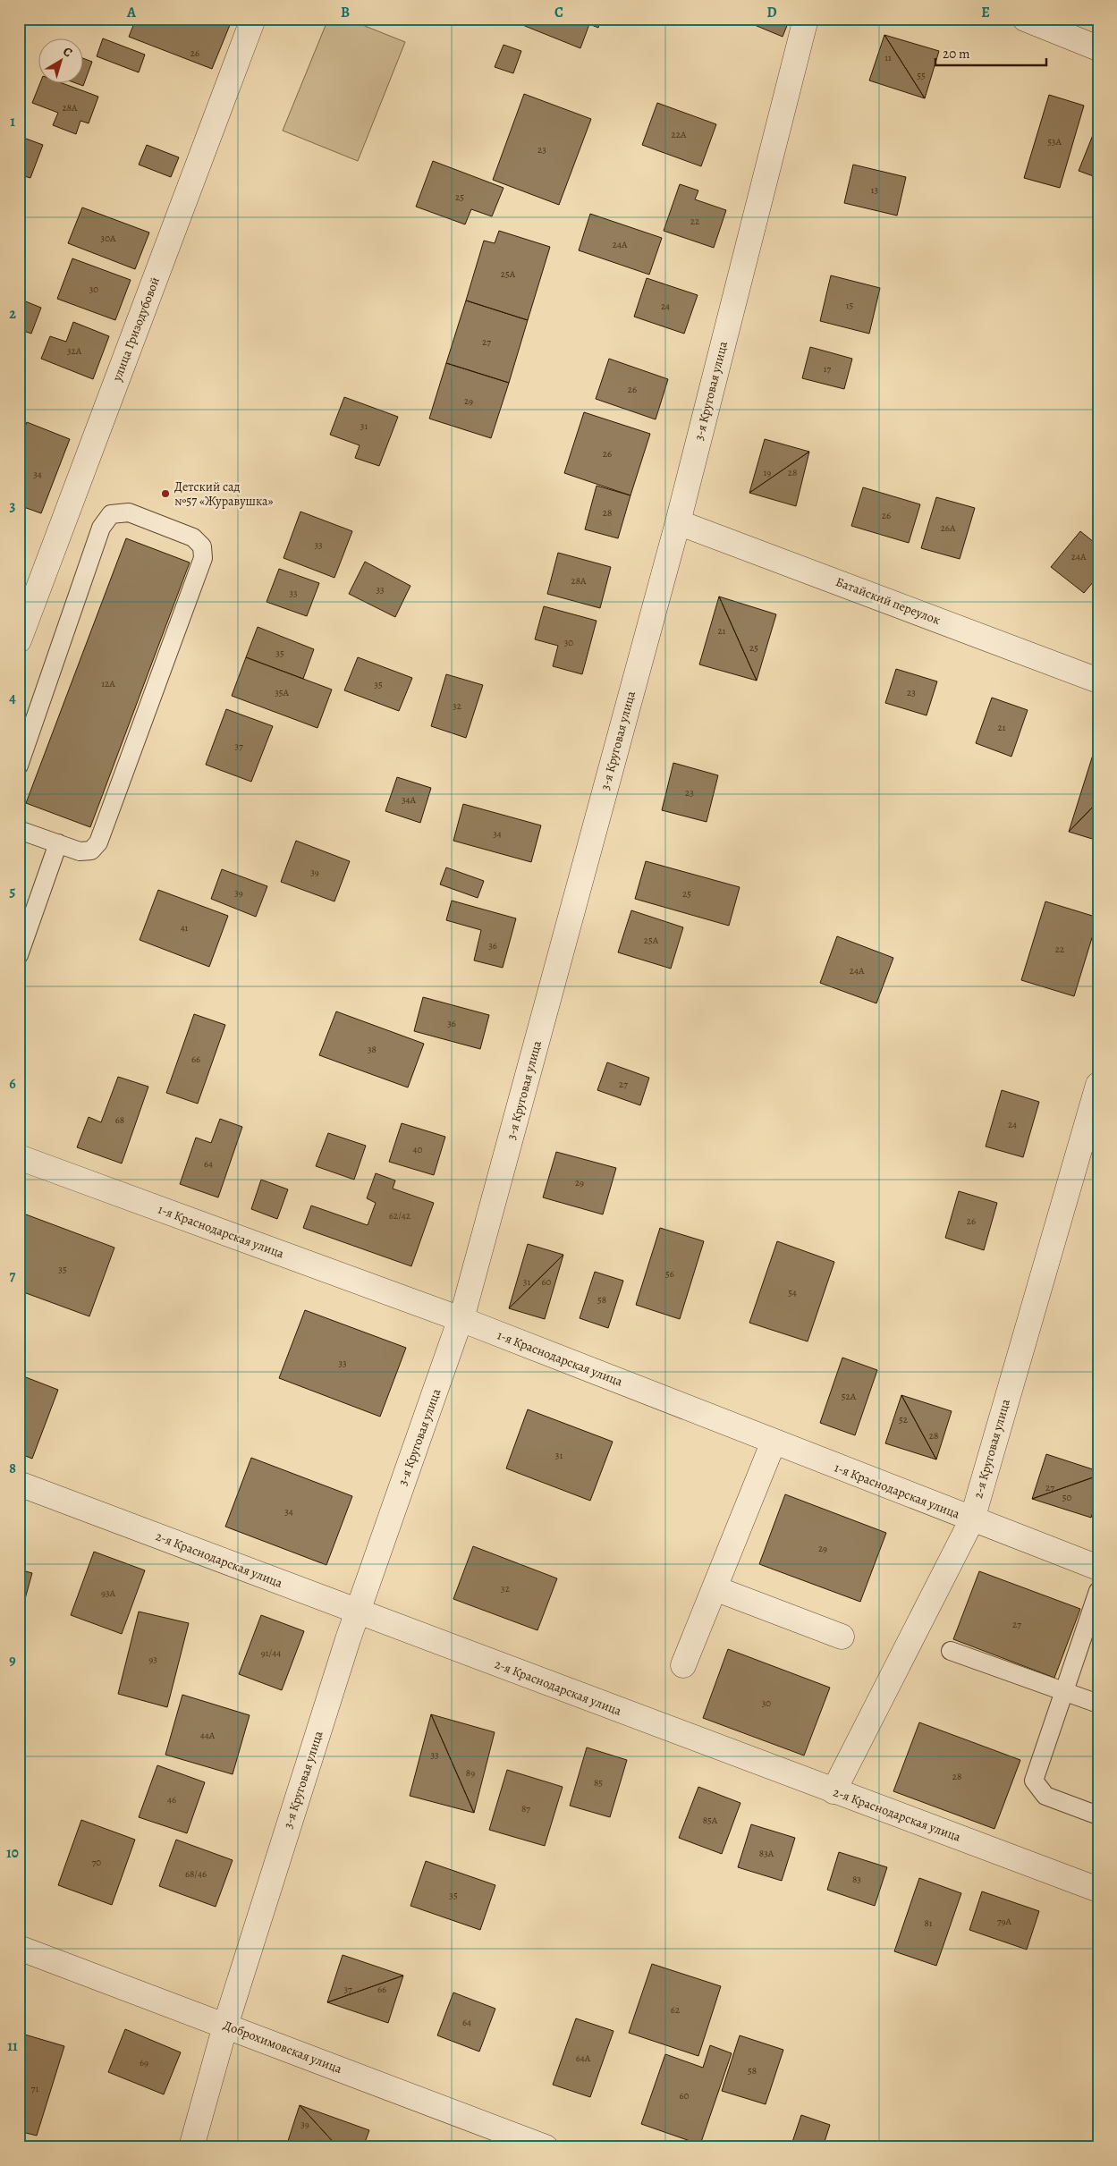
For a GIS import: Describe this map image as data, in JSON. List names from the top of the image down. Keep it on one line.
{"streets":{"street":["улица Гризодубовой","3-я Круговая улица","Батайский переулок","1-я Краснодарская улица","2-я Круговая улица","2-я Краснодарская улица","Доброхимовская улица"]},"crossings":[["3-я Круговая улица","Батайский переулок"],["3-я Круговая улица","1-я Краснодарская улица"],["3-я Круговая улица","2-я Краснодарская улица"],["3-я Круговая улица","Доброхимовская улица"],["1-я Краснодарская улица","2-я Круговая улица"],["2-я Круговая улица","2-я Краснодарская улица"]],"places":["Детский сад №57 «Журавушка»"],"house_numbers":["26","11","55","28А","22А","53А","23","13","25","22","30А","24А","25А","30","15","24","27","32А","17","26","29","31","26","19","28","34","28","26","26А","33","24А","28А","33","33","21","30","25","35","12А","35","35А","23","32","21","37","23","34А","34","39","39","25","41","25А","36","22","24А","36","38","66","27","68","24","40","64","29","62/42","26","35","56","31","60","54","58","33","52А","52","28","31","27","50","34","29","32","93А","27","91/44","93","30","44А","33","89","28","85","46","87","85А","83А","70","68/46","83","35","79А","81","37","66","62","64","64А","69","58","71","60","39"],"scale_bar":"20 m","north":"top right","grid":{"columns":["A","B","C","D","E"],"rows":["1","2","3","4","5","6","7","8","9","10","11"]}}
